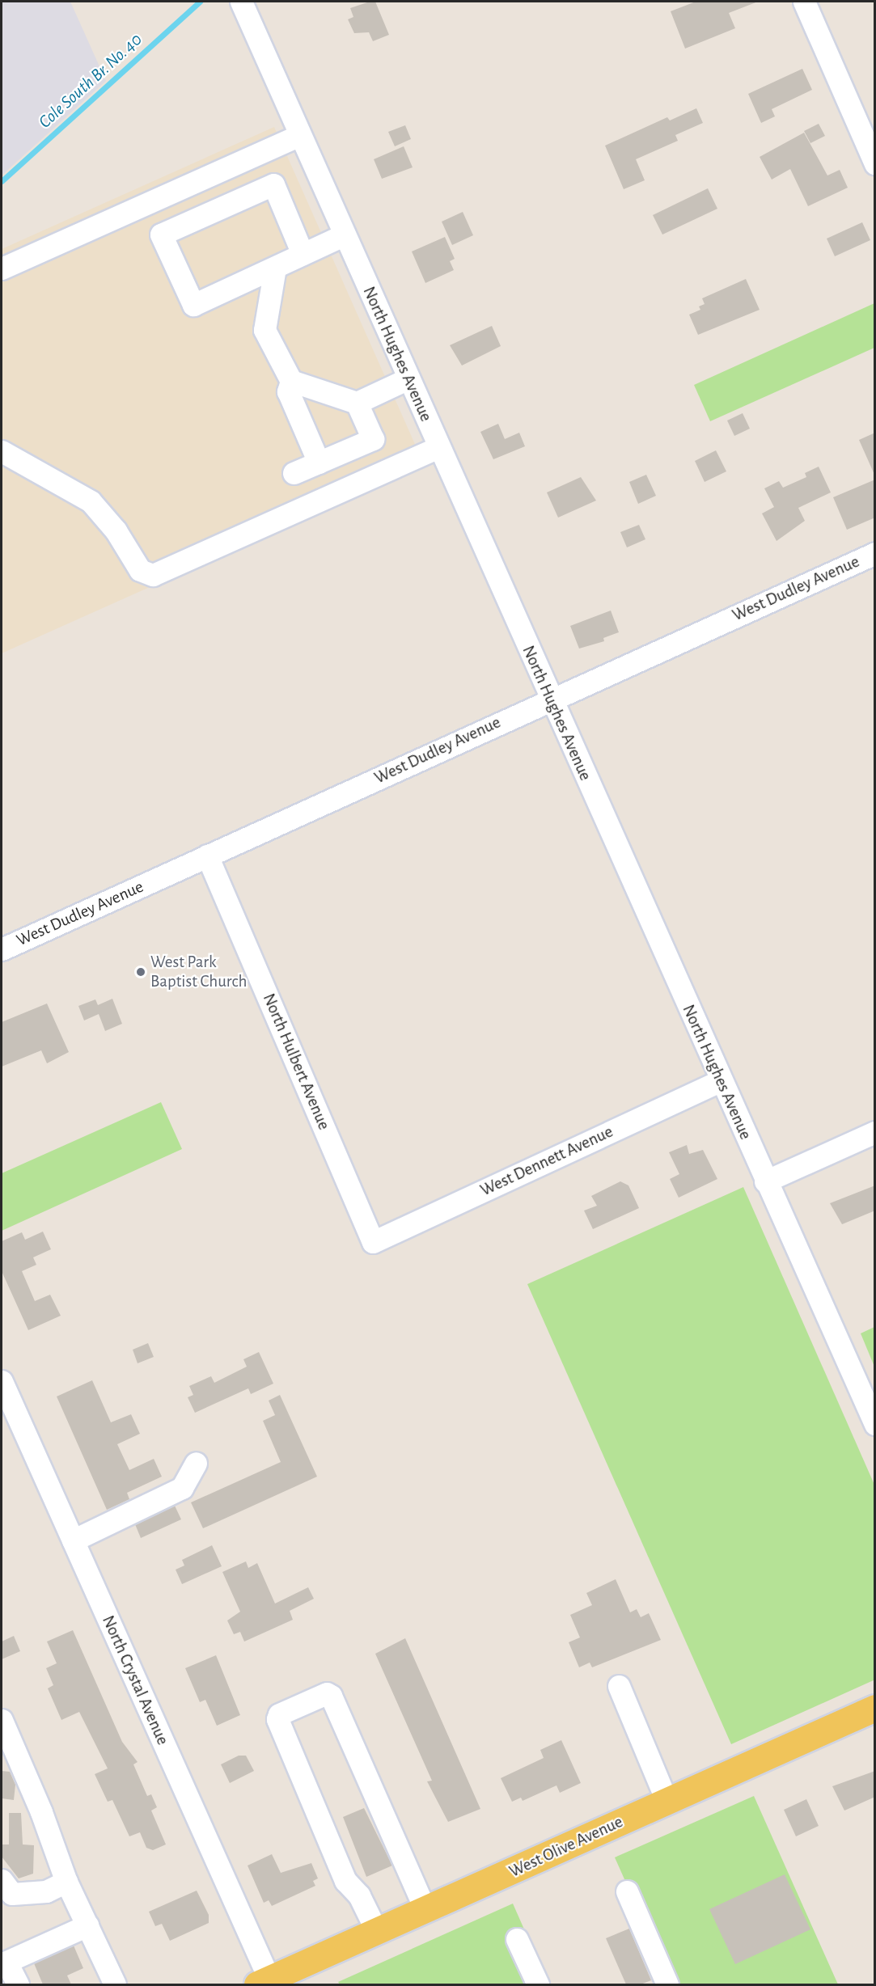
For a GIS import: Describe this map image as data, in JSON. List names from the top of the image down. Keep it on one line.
{"streets":{"main road":["West Olive Avenue"],"street":["North Hughes Avenue","West Dudley Avenue","North Hulbert Avenue","West Dennett Avenue","North Crystal Avenue"]},"crossings":[["North Hughes Avenue","West Dudley Avenue"],["North Hughes Avenue","West Dennett Avenue"],["West Dudley Avenue","North Hulbert Avenue"],["North Hulbert Avenue","West Dennett Avenue"],["North Crystal Avenue","West Olive Avenue"]],"water":["Cole South Br. No. 40"],"places":["West Park Baptist Church"]}
